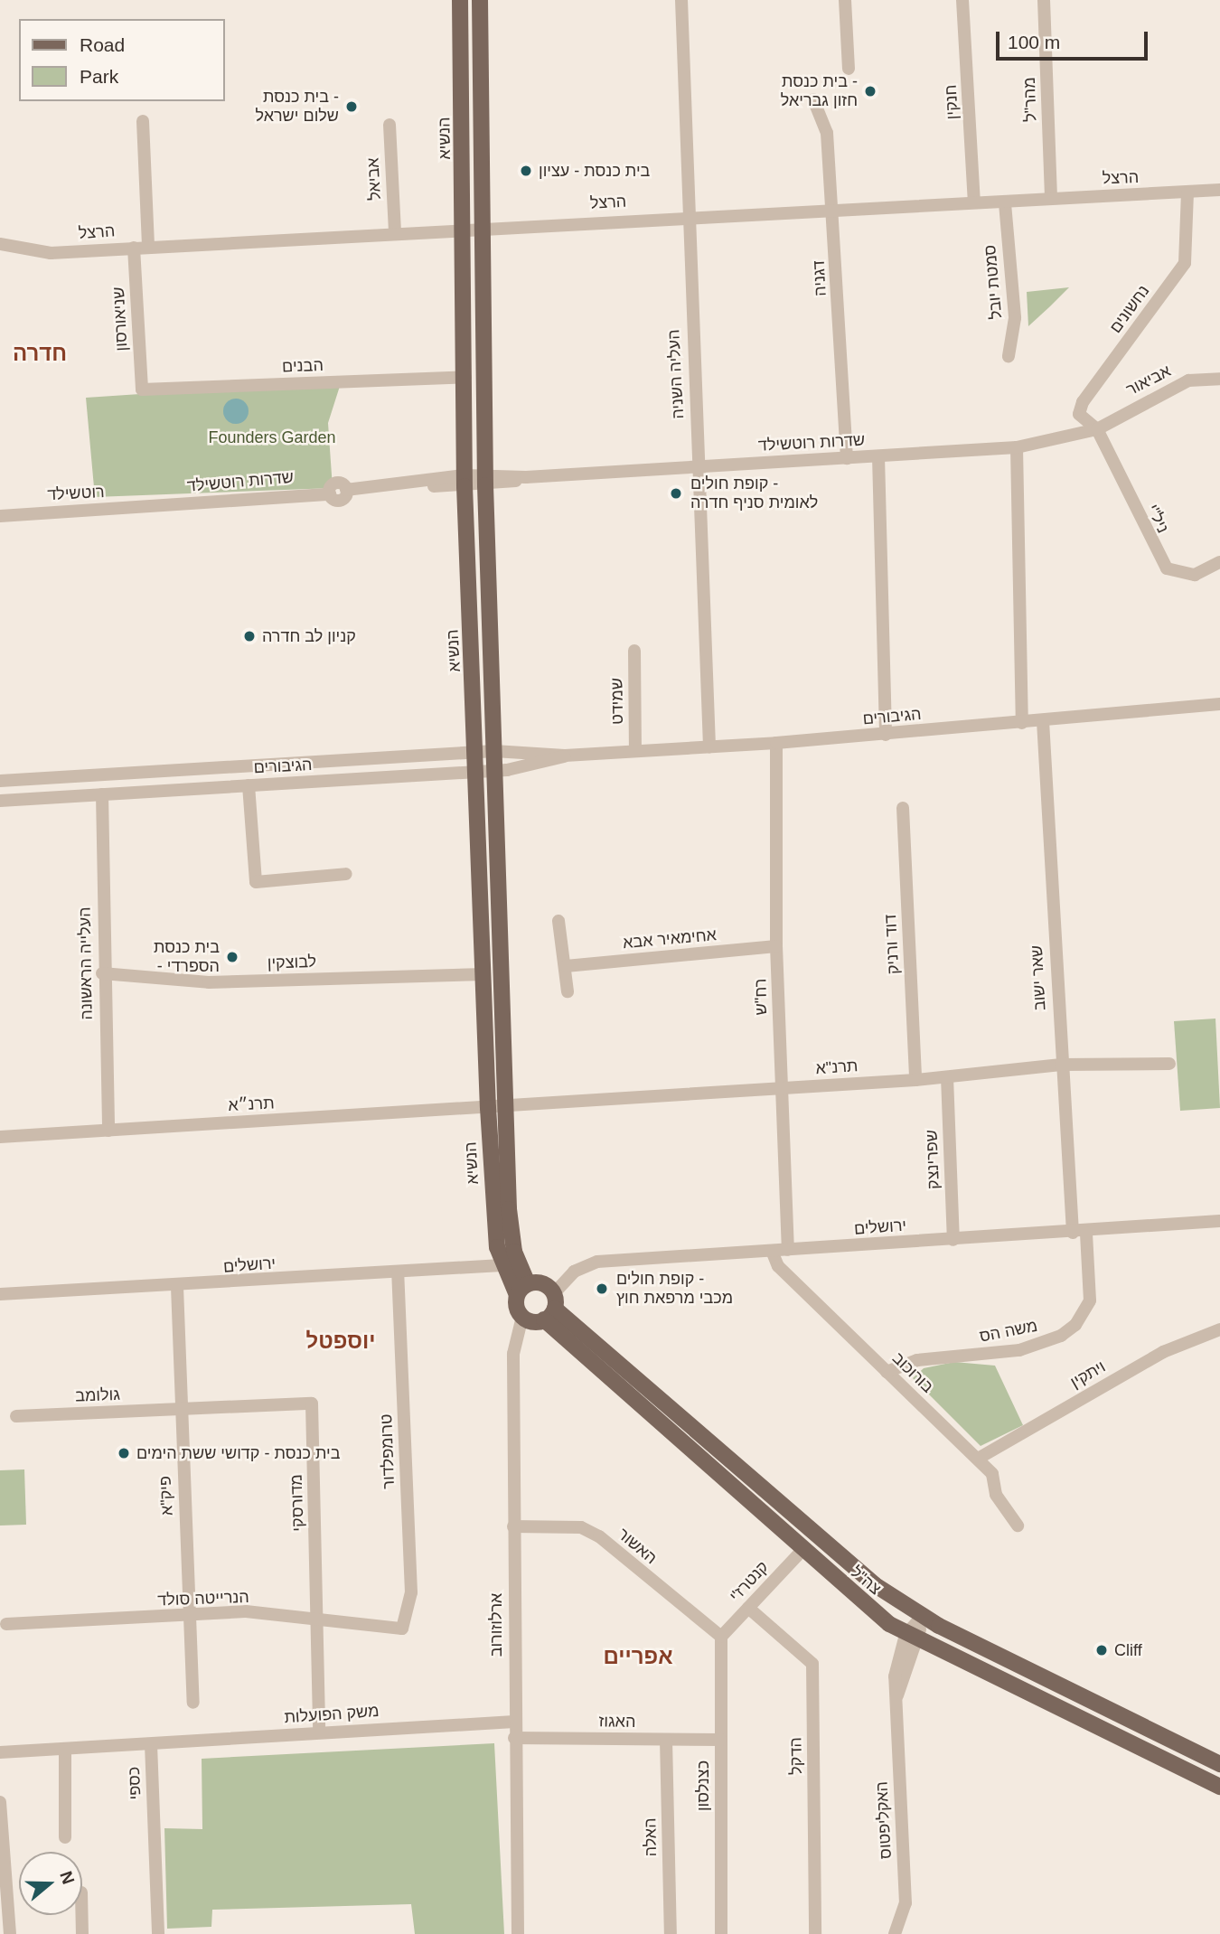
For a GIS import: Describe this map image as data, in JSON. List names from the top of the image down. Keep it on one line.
{"streets":{"main road":["הנשיא","צה\"ל"],"street":["מהר\"ל","חנקין","הרצל","אביאל","דגניה","סמטת יובל","נחשונים","שניאורסון","הבנים","העליה השניה","אביאור","שדרות רוטשילד","רוטשילד","ניל\"י","שמידט","הגיבורים","אחימאיר אבא","דוד ורניק","לבוצקין","העלייה הראשונה","שאר ישוב","רח\"ש","תרנ\"א","תרנ״א","שפרינצק","ירושלים","משה הס","בורוכוב","ויתקין","גולומב","טרומפלדור","פיק\"א","מדורסקי","האשור","קנטרז'י","הנרייטה סולד","ארלוזורוב","משק הפועלות","האגוז","הדקל","כספי","כצנלסון","האקליפטוס","האלה"]},"crossings":[["מהר\"ל","הרצל"],["חנקין","הרצל"],["הנשיא","הרצל"],["הנשיא","הבנים"],["הנשיא","שדרות רוטשילד"],["הנשיא","הגיבורים"],["הנשיא","לבוצקין"],["הנשיא","תרנ\"א"],["הנשיא","תרנ״א"],["הנשיא","ירושלים"],["הרצל","אביאל"],["הרצל","דגניה"],["הרצל","סמטת יובל"],["הרצל","נחשונים"],["הרצל","שניאורסון"],["הרצל","העליה השניה"],["דגניה","שדרות רוטשילד"],["נחשונים","אביאור"],["נחשונים","שדרות רוטשילד"],["נחשונים","ניל\"י"],["שניאורסון","הבנים"],["העליה השניה","שדרות רוטשילד"],["העליה השניה","הגיבורים"],["אביאור","שדרות רוטשילד"],["אביאור","ניל\"י"],["שדרות רוטשילד","רוטשילד"],["שדרות רוטשילד","ניל\"י"],["שמידט","הגיבורים"],["הגיבורים","העלייה הראשונה"],["הגיבורים","שאר ישוב"],["הגיבורים","רח\"ש"],["אחימאיר אבא","רח\"ש"],["דוד ורניק","תרנ\"א"],["לבוצקין","העלייה הראשונה"],["העלייה הראשונה","תרנ״א"],["שאר ישוב","תרנ\"א"],["שאר ישוב","ירושלים"],["שאר ישוב","משה הס"],["רח\"ש","תרנ\"א"],["רח\"ש","ירושלים"],["תרנ\"א","תרנ״א"],["תרנ\"א","שפרינצק"],["שפרינצק","ירושלים"],["ירושלים","משה הס"],["ירושלים","בורוכוב"],["ירושלים","טרומפלדור"],["ירושלים","פיק\"א"],["ירושלים","צה\"ל"],["משה הס","בורוכוב"],["בורוכוב","ויתקין"],["גולומב","פיק\"א"],["גולומב","מדורסקי"],["טרומפלדור","הנרייטה סולד"],["פיק\"א","מדורסקי"],["פיק\"א","הנרייטה סולד"],["מדורסקי","הנרייטה סולד"],["מדורסקי","משק הפועלות"],["האשור","קנטרז'י"],["האשור","ארלוזורוב"],["האשור","כצנלסון"],["צה\"ל","קנטרז'י"],["צה\"ל","האקליפטוס"],["קנטרז'י","הדקל"],["קנטרז'י","כצנלסון"],["ארלוזורוב","משק הפועלות"],["ארלוזורוב","האגוז"],["משק הפועלות","כספי"],["האגוז","כצנלסון"],["האגוז","האלה"]],"districts":["חדרה","יוספטל","אפריים"],"parks":["Founders Garden"],"places":["בית כנסת - חזון גבריאל","בית כנסת - שלום ישראל","בית כנסת - עציון","קופת חולים - לאומית סניף חדרה","קניון לב חדרה","בית כנסת - הספרדי","קופת חולים - מכבי מרפאת חוץ","בית כנסת - קדושי ששת הימים","Cliff"],"legend":["Road","Park"],"scale_bar":"100 m","north":"right"}
